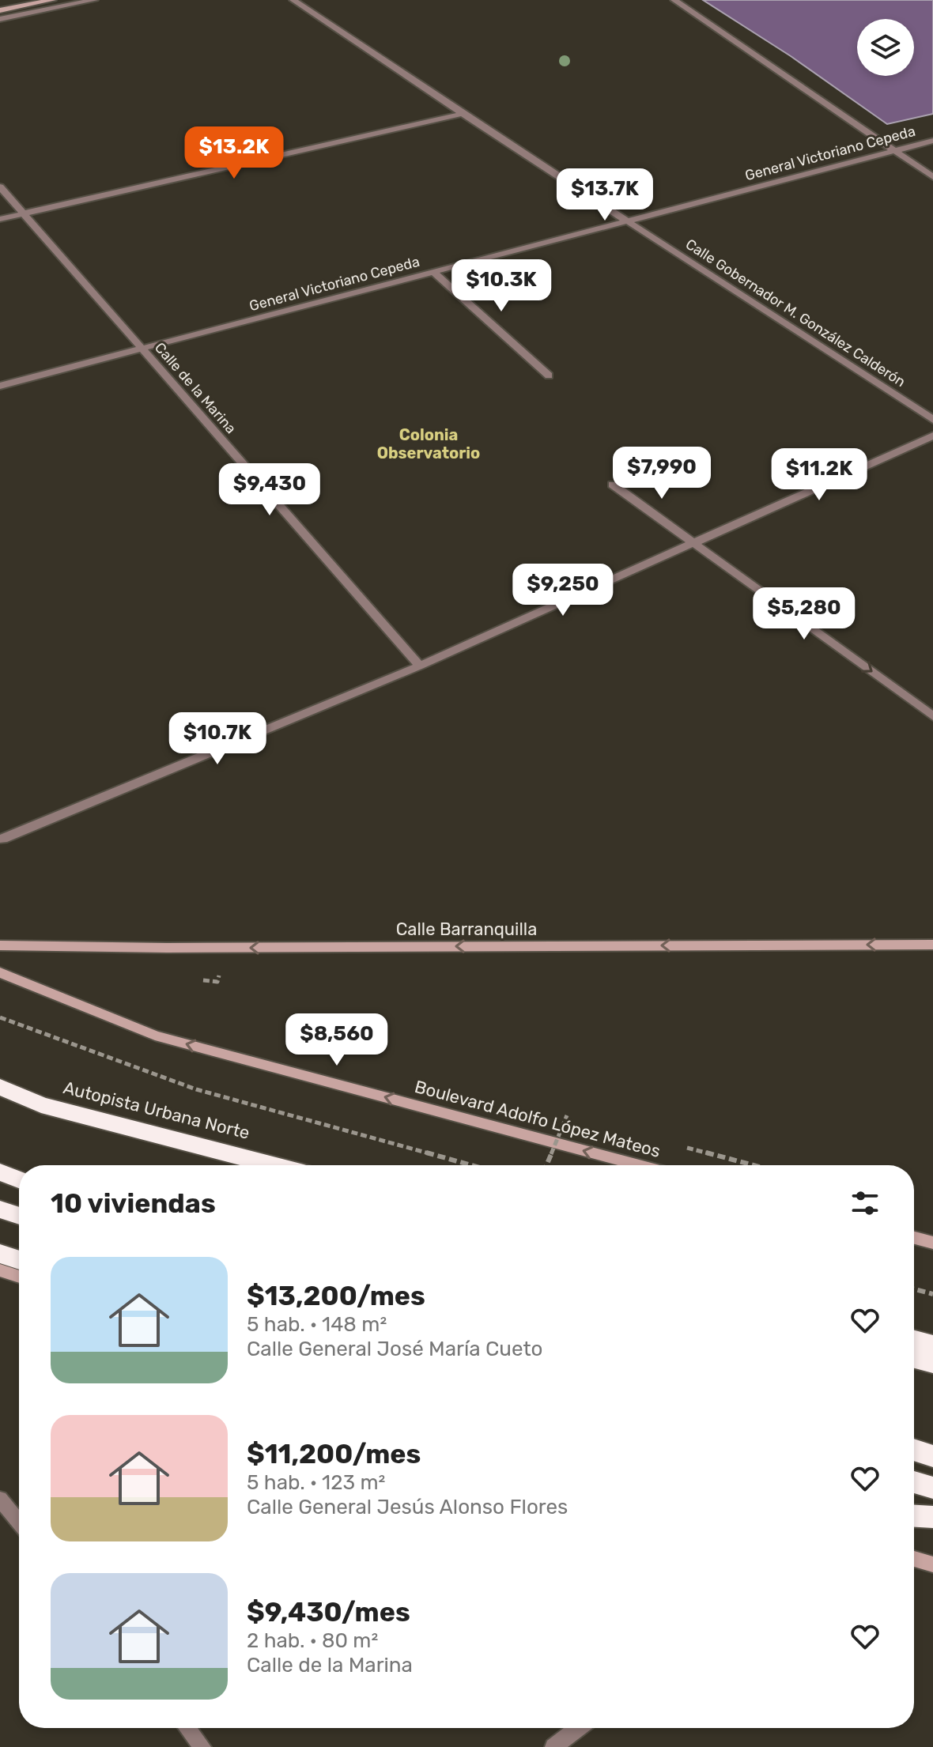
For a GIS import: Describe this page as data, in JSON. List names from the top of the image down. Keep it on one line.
{"streets":{"highway":["Autopista Urbana Norte"],"street":["General Victoriano Cepeda","Calle Gobernador M. González Calderón","Calle de la Marina","Calle Barranquilla","Boulevard Adolfo López Mateos"]},"crossings":[["General Victoriano Cepeda","Calle Gobernador M. González Calderón"],["General Victoriano Cepeda","Calle de la Marina"]],"one_way":["Calle Barranquilla","Boulevard Adolfo López Mateos"],"districts":["Colonia Observatorio"],"page":{"price":["$13.2K","$13.7K","$10.3K","$7,990","$11.2K","$9,430","$9,250","$5,280","$10.7K","$8,560"],"heading":"10 viviendas","list":[{"name":"$13,200/mes","note":"5 hab. · 148 m² · Calle General José María Cueto"},{"name":"$11,200/mes","note":"5 hab. · 123 m² · Calle General Jesús Alonso Flores"},{"name":"$9,430/mes","note":"2 hab. · 80 m² · Calle de la Marina"}]}}
